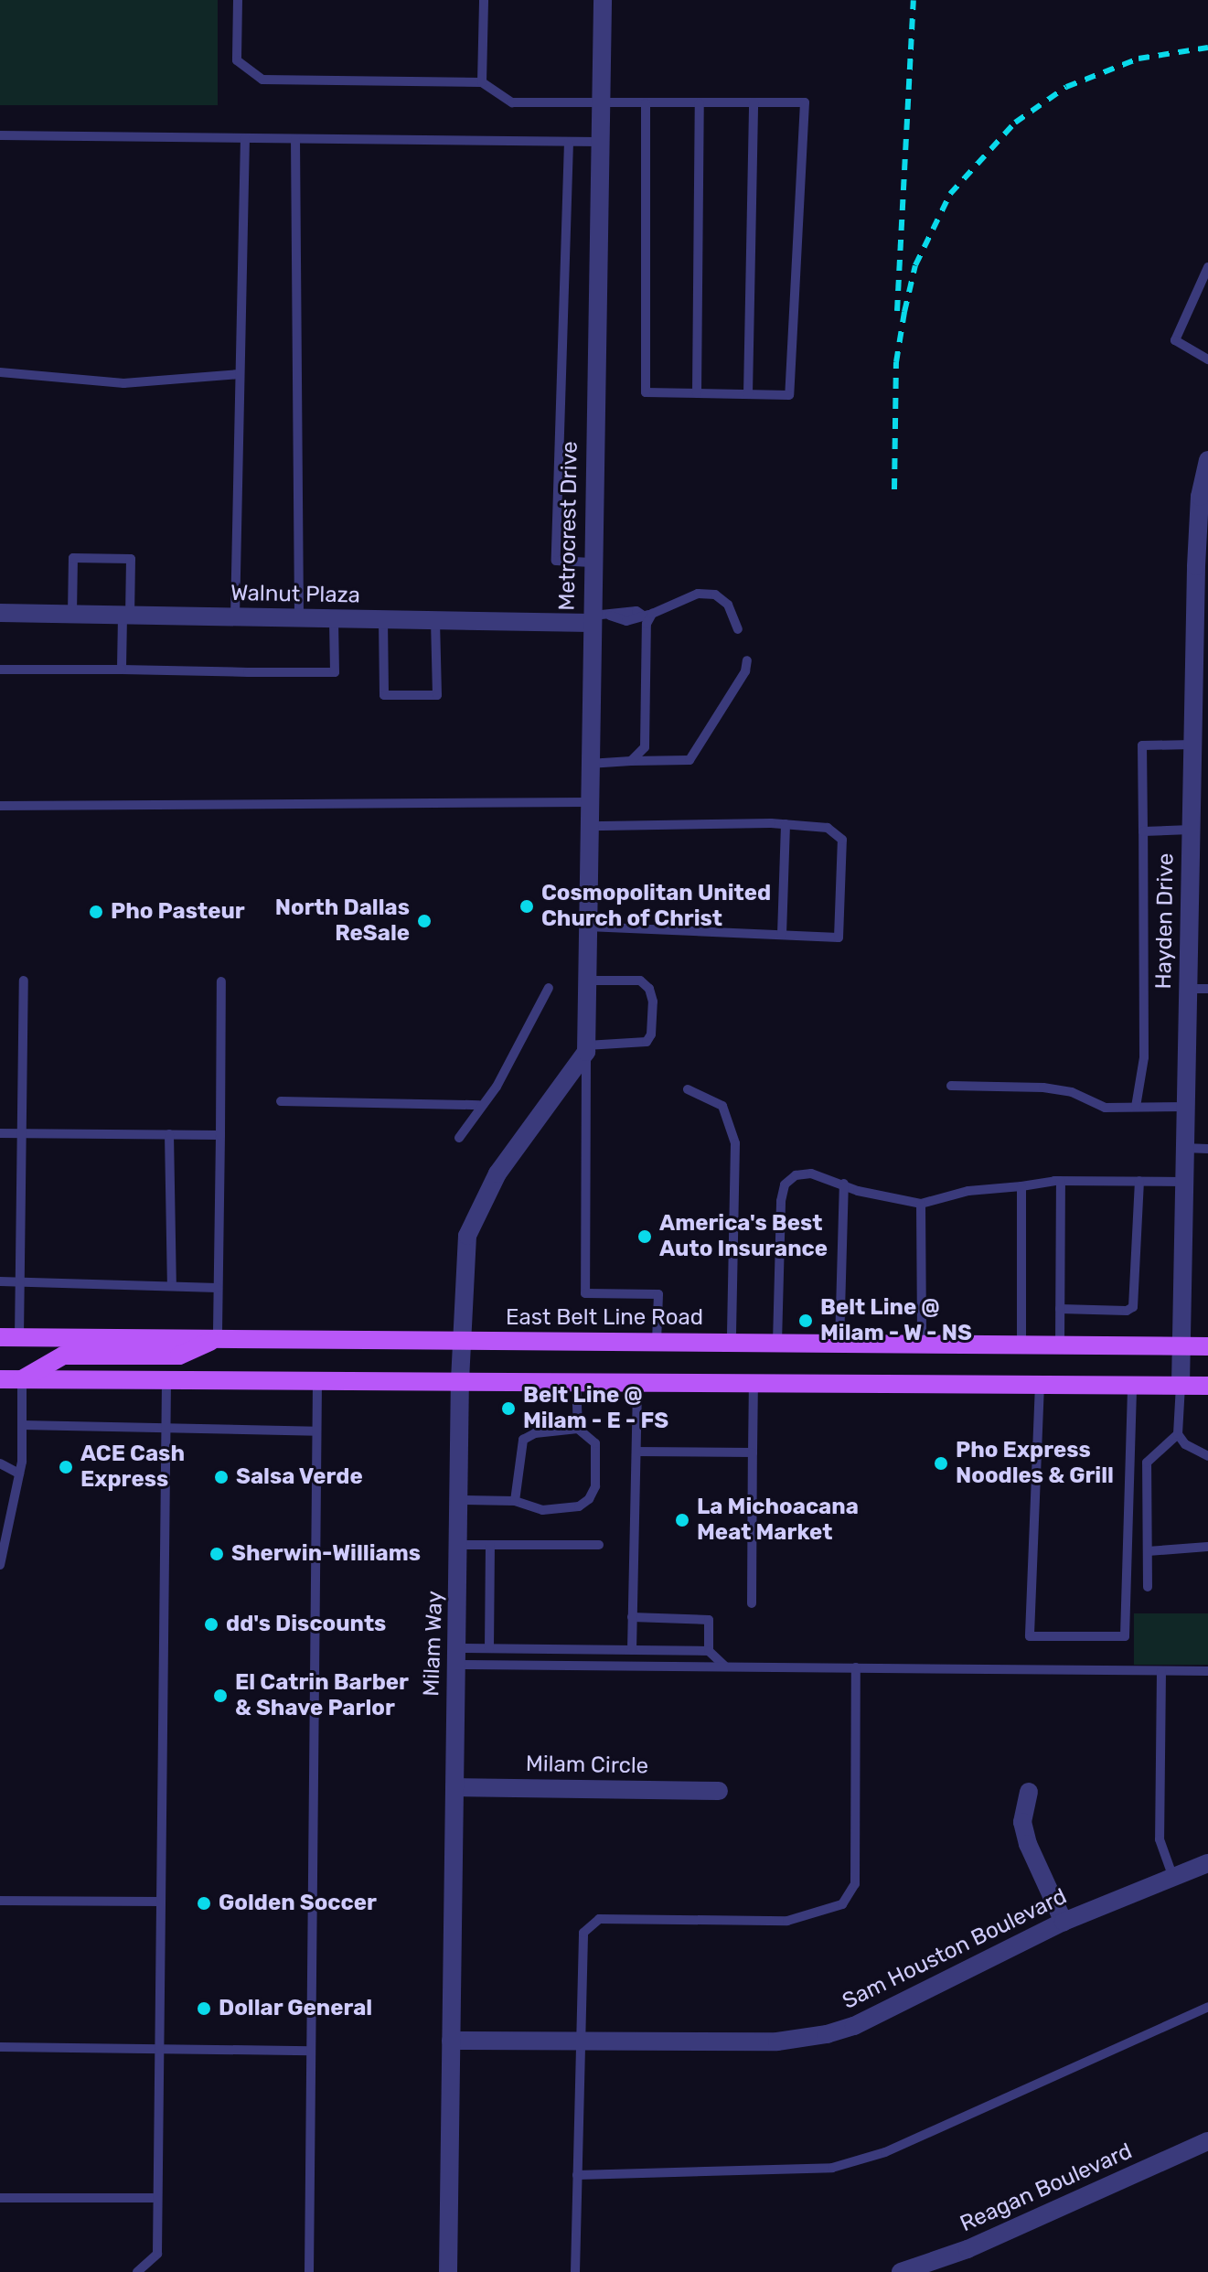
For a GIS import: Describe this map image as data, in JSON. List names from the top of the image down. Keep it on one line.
{"streets":{"main road":["East Belt Line Road"],"street":["Metrocrest Drive","Walnut Plaza","Hayden Drive","Milam Way","Milam Circle","Sam Houston Boulevard","Reagan Boulevard"]},"crossings":[["Metrocrest Drive","Walnut Plaza"],["Metrocrest Drive","Milam Way"],["Hayden Drive","East Belt Line Road"],["East Belt Line Road","Milam Way"],["Milam Way","Milam Circle"],["Milam Way","Sam Houston Boulevard"]],"places":["Cosmopolitan United Church of Christ","Pho Pasteur","North Dallas ReSale","America's Best Auto Insurance","Belt Line @ Milam - W - NS","Belt Line @ Milam - E - FS","Pho Express Noodles & Grill","ACE Cash Express","Salsa Verde","La Michoacana Meat Market","Sherwin-Williams","dd's Discounts","El Catrin Barber & Shave Parlor","Golden Soccer","Dollar General"]}
